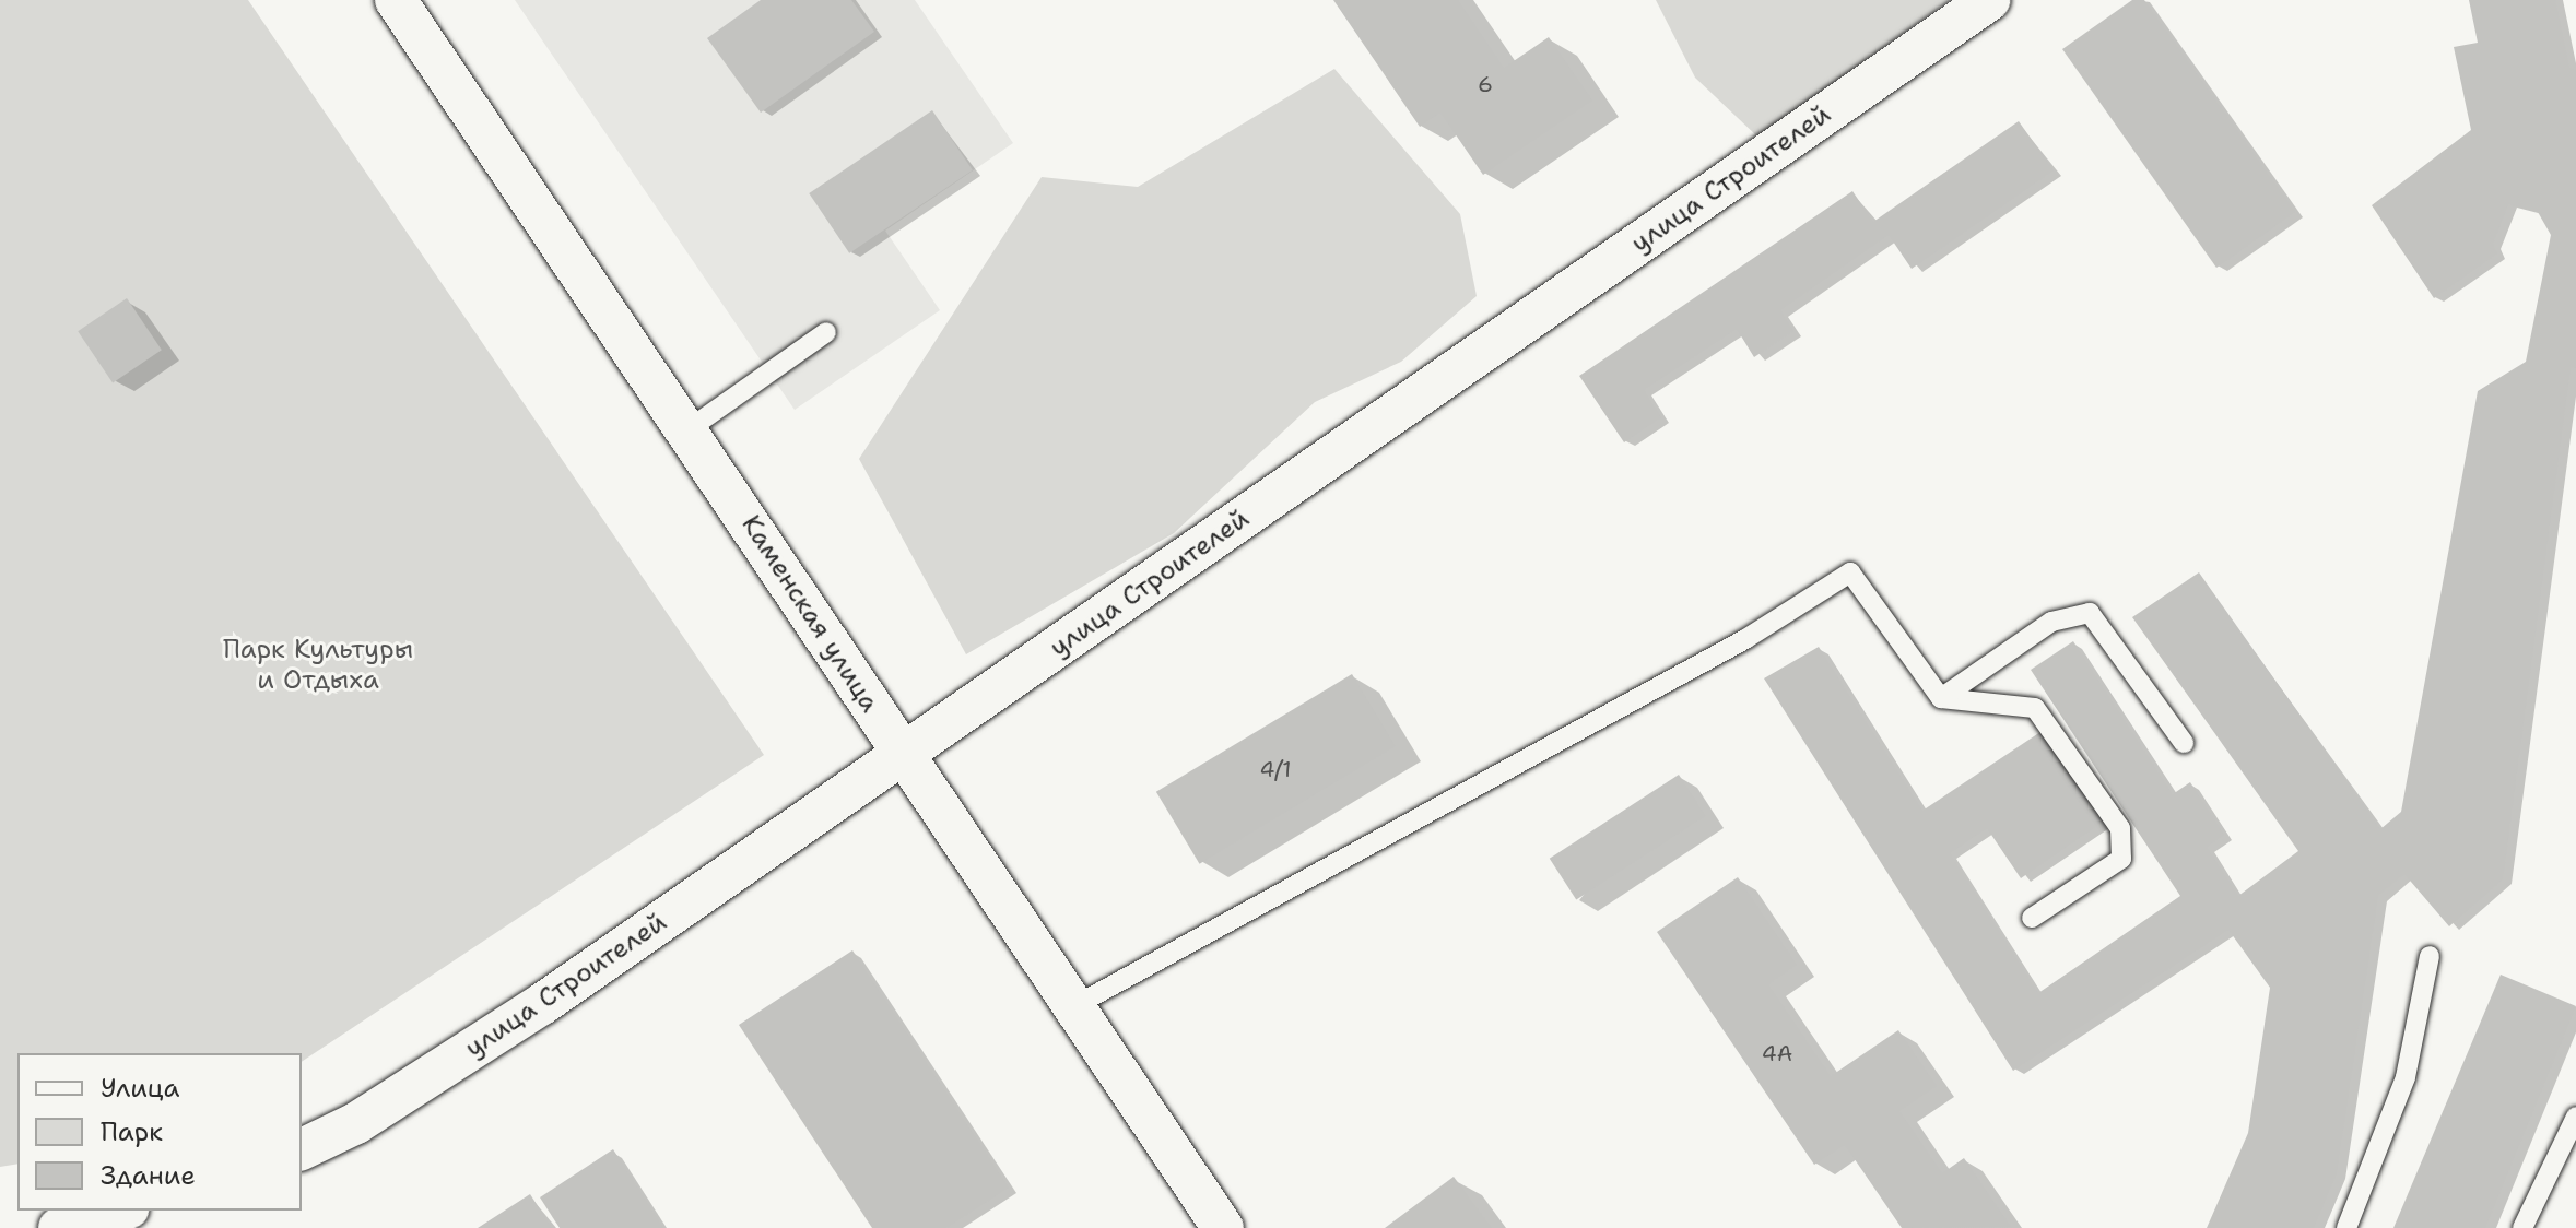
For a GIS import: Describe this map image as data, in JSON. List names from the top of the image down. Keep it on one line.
{"streets":{"street":["улица Строителей","Каменская улица"]},"crossings":[["улица Строителей","Каменская улица"]],"parks":["Парк Культуры и Отдыха"],"house_numbers":["6","4/1","4А"],"legend":["Улица","Парк","Здание"]}
